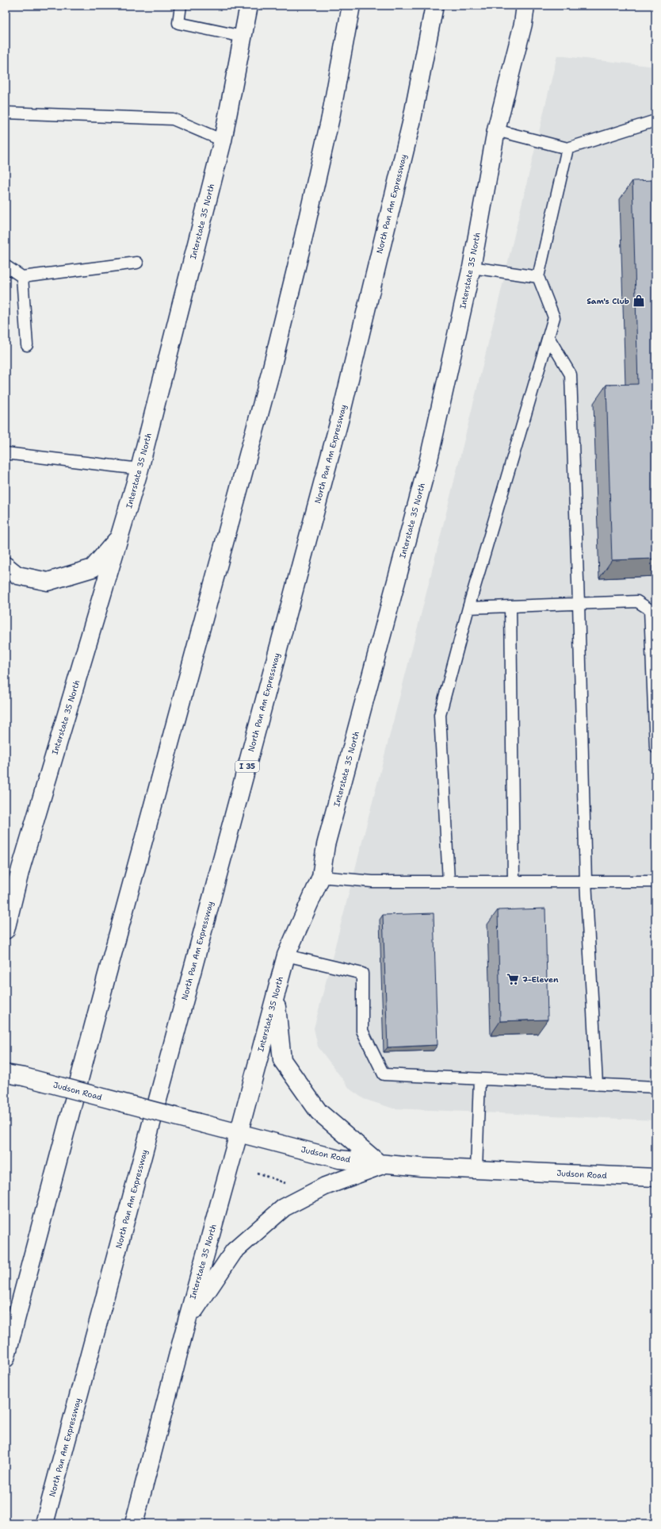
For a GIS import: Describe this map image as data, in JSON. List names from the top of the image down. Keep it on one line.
{"streets":{"main road":["North Pan Am Expressway","Interstate 35 North","I 35","Judson Road"]},"crossings":[["Interstate 35 North","Judson Road"]],"places":{"shop":["Sam's Club"],"supermarket":["7-Eleven"]}}
